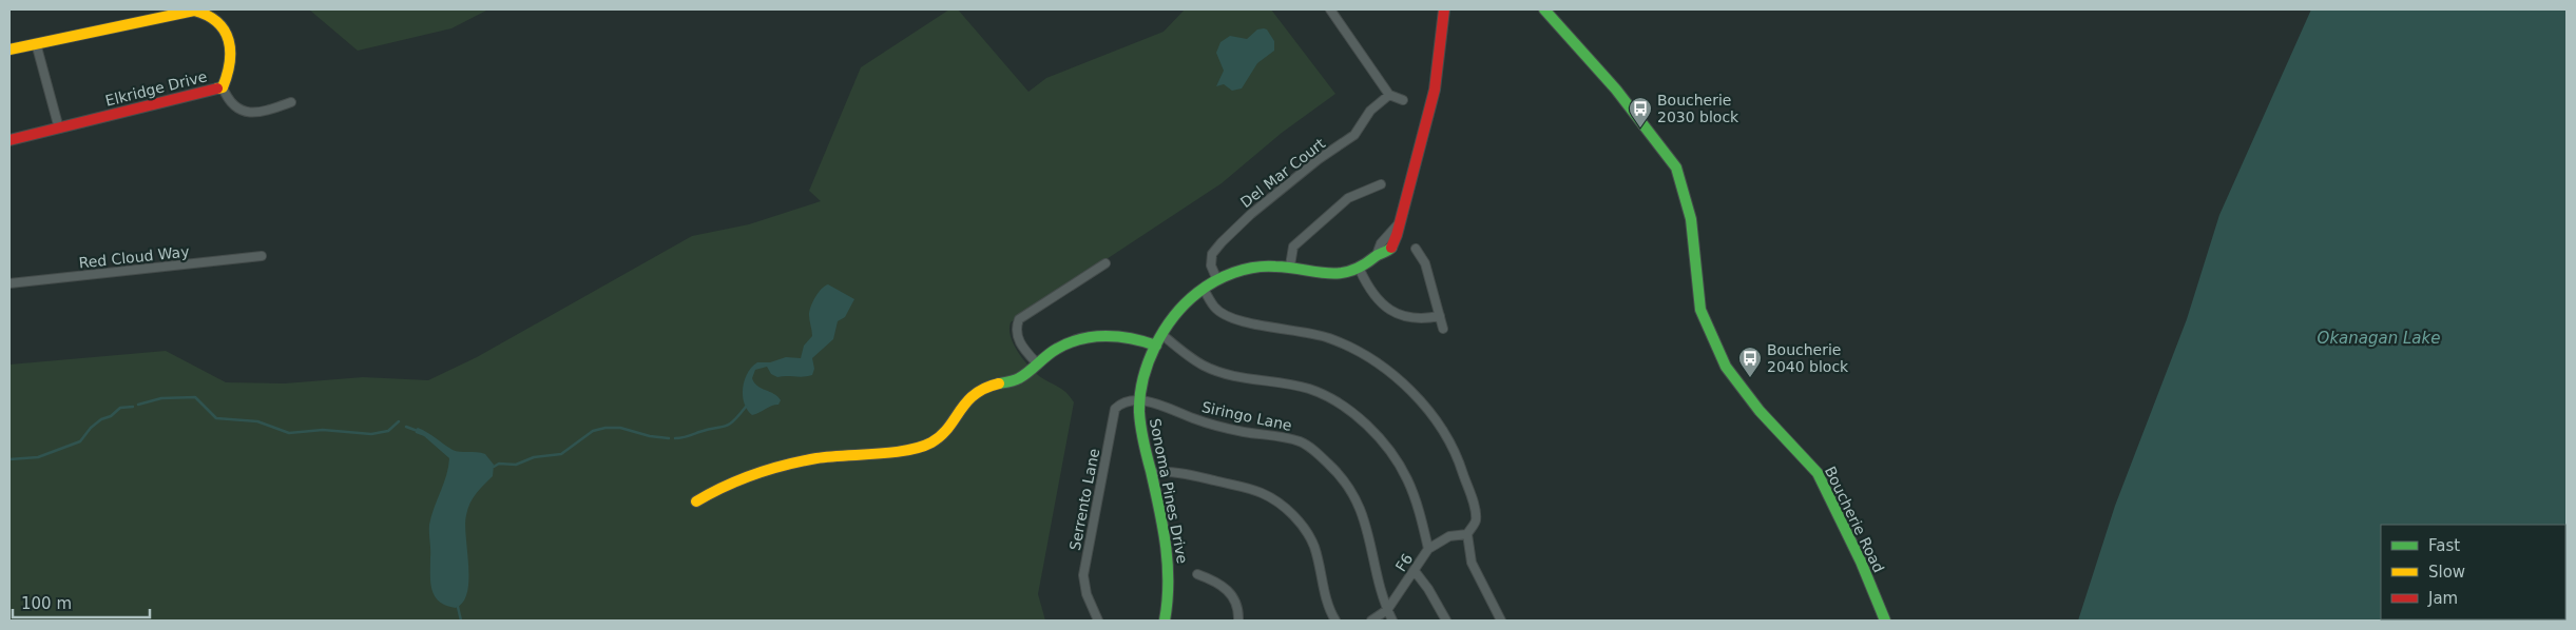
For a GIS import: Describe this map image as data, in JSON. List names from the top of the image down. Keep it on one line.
{"streets":{"street":["Elkridge Drive","Del Mar Court","Red Cloud Way","Siringo Lane","Sonoma Pines Drive","Serrento Lane","Boucherie Road","F6"]},"crossings":[["Del Mar Court","Sonoma Pines Drive"],["Siringo Lane","Sonoma Pines Drive"],["Siringo Lane","Serrento Lane"],["Siringo Lane","F6"],["Sonoma Pines Drive","Serrento Lane"]],"water":["Okanagan Lake"],"places":{"bus stop":["Boucherie 2030 block","Boucherie 2040 block"]},"legend":["Fast","Slow","Jam"],"scale_bar":"100 m"}
